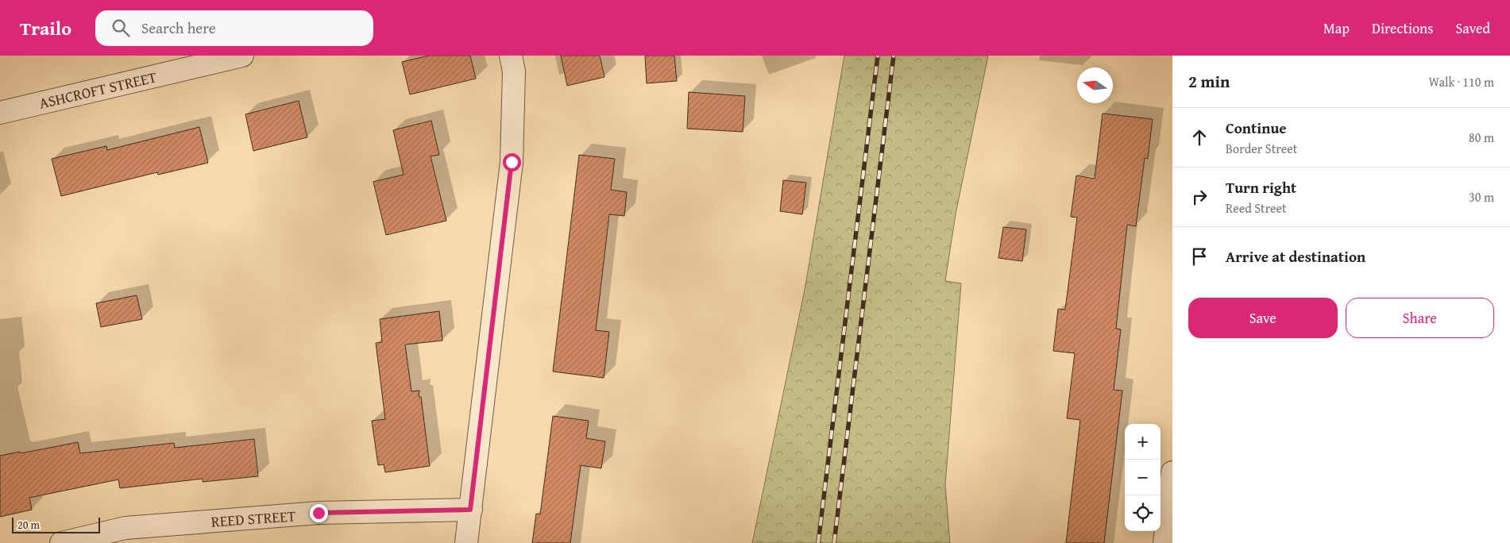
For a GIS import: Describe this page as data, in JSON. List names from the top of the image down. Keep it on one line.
{"streets":{"street":["ASHCROFT STREET","REED STREET"]},"scale_bar":"20 m","north":"left","page":{"header":"Trailo","search":"Search here","nav":["Map","Directions","Saved"],"heading":["2 min","Walk · 110 m"],"list":[["Continue","Border Street","80 m"],["Turn right","Reed Street","30 m"],"Arrive at destination"],"buttons":["Save","Share"],"map_buttons":["+","−"],"scale":"20 m"}}
